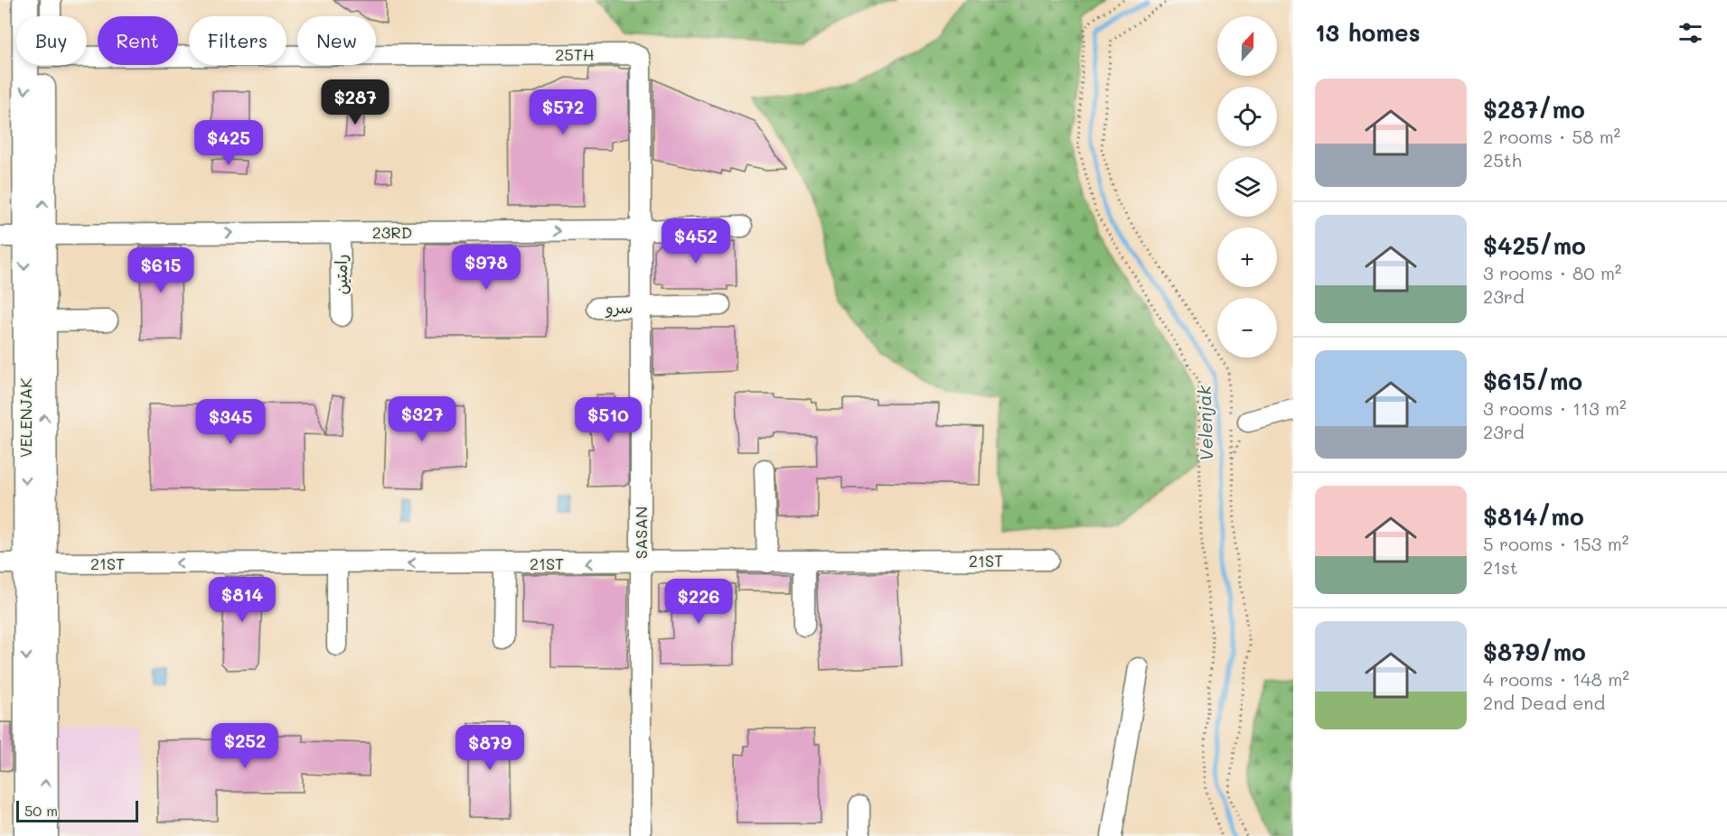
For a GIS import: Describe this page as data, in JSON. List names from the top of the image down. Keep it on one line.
{"streets":{"main road":["VELENJAK"],"street":["25TH","23RD","رامتین","سرو","SASAN","21ST"]},"crossings":[["25TH","23RD"],["25TH","SASAN"],["23RD","رامتین"],["23RD","VELENJAK"],["23RD","SASAN"],["سرو","SASAN"],["VELENJAK","21ST"],["SASAN","21ST"]],"one_way":["23RD","21ST"],"water":["Velenjak"],"scale_bar":"50 m","north":"top","page":{"heading":"13 homes","map_buttons":["+","−"],"chip":["Buy","Rent","Filters","New"],"list":[{"name":"$287/mo","note":"2 rooms · 58 m² · 25th"},{"name":"$425/mo","note":"3 rooms · 80 m² · 23rd"},{"name":"$615/mo","note":"3 rooms · 113 m² · 23rd"},{"name":"$814/mo","note":"5 rooms · 153 m² · 21st"},{"name":"$879/mo","note":"4 rooms · 148 m² · 2nd Dead end"}],"price":["$287","$572","$425","$452","$978","$615","$327","$510","$345","$814","$226","$252","$879"],"scale":"50 m"}}
